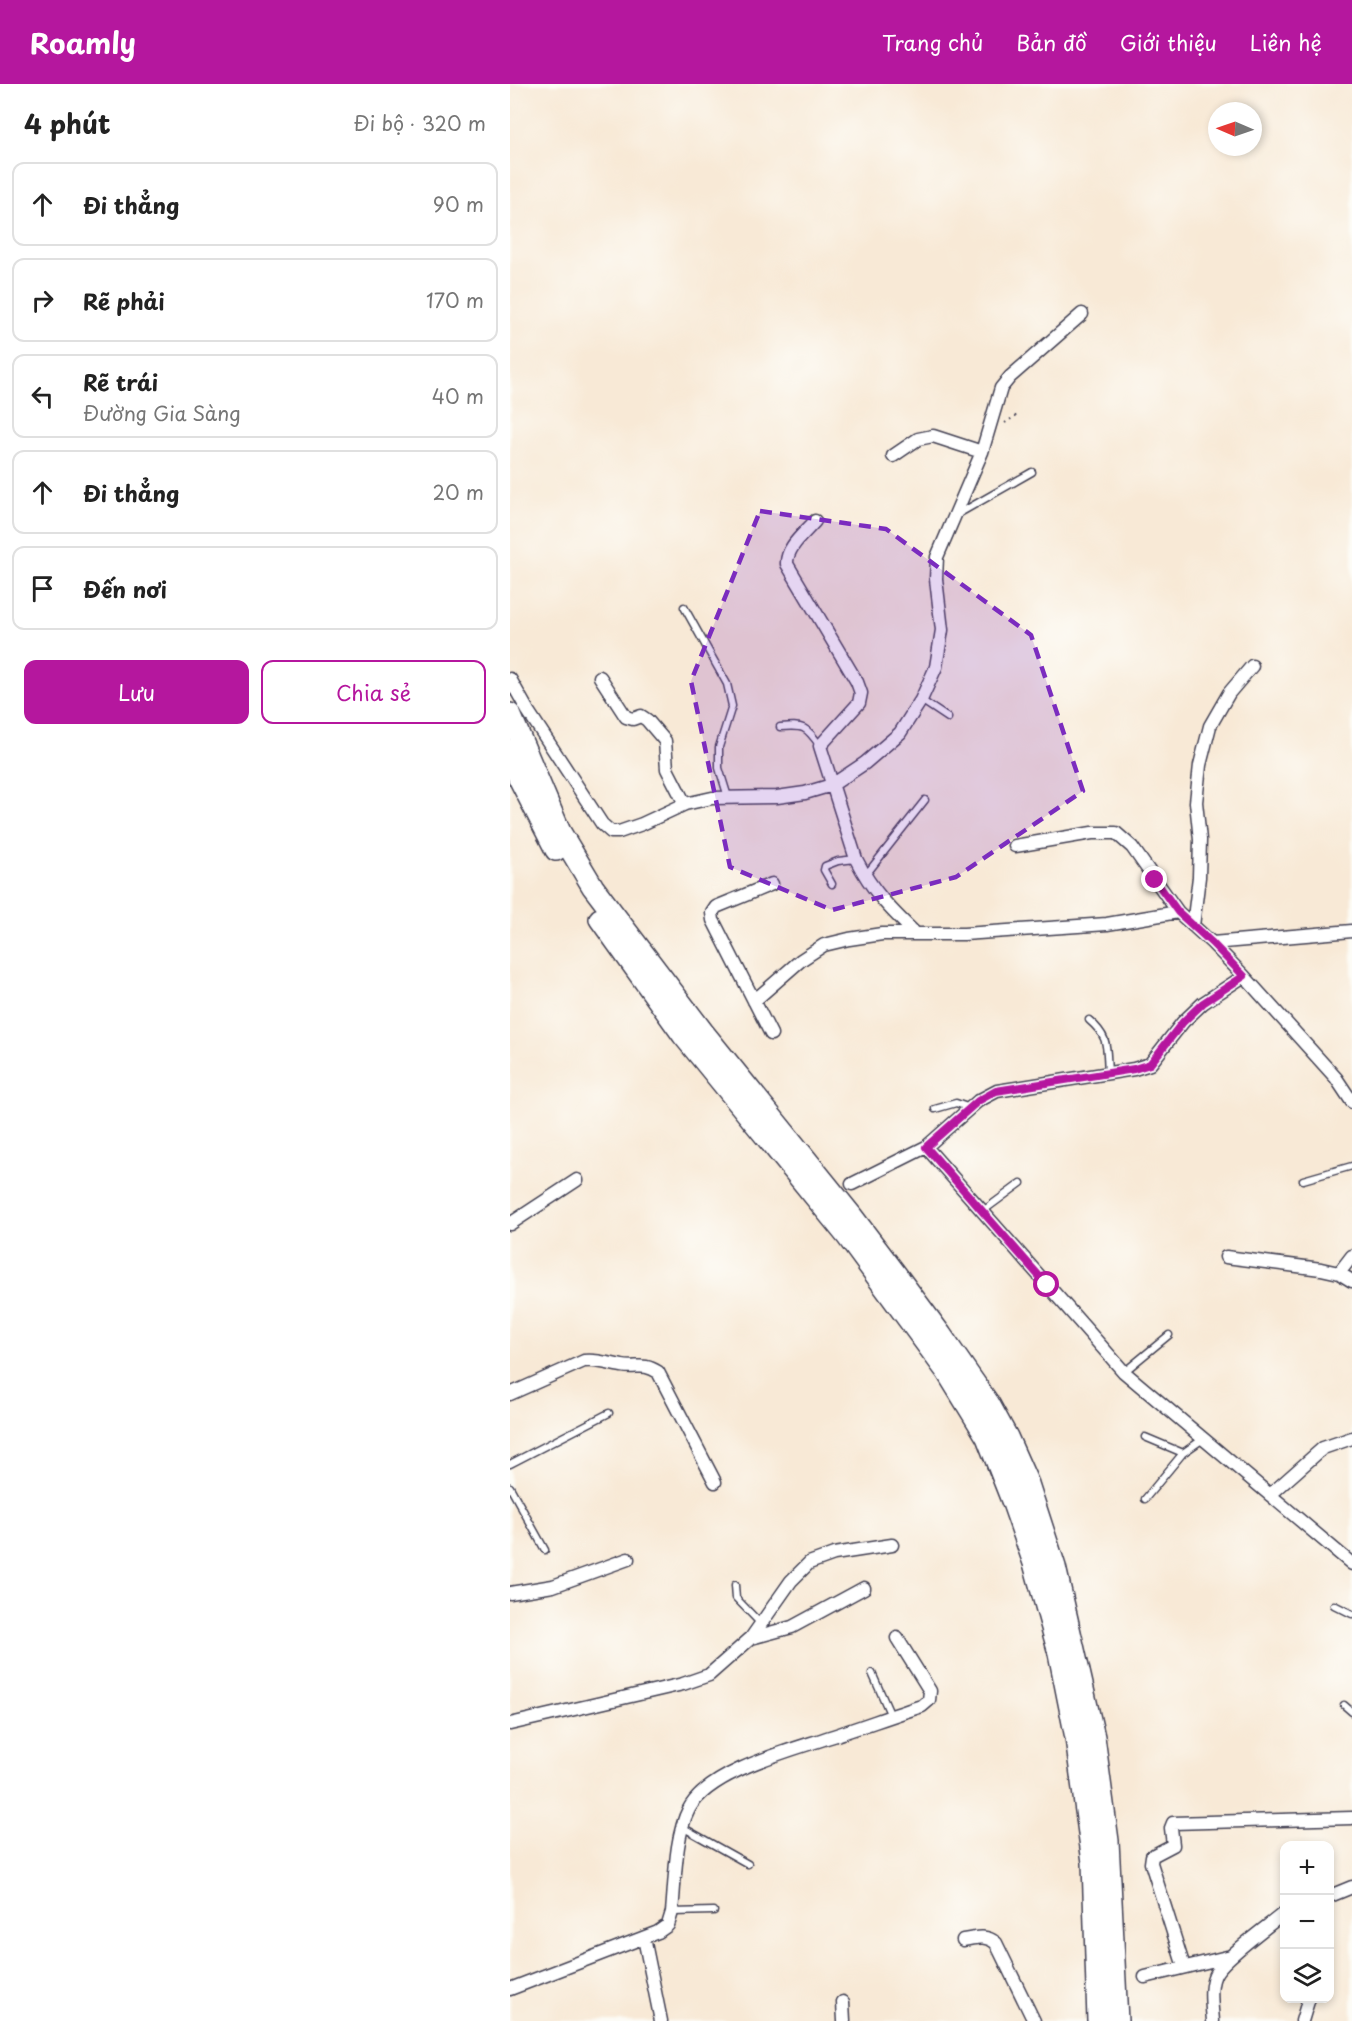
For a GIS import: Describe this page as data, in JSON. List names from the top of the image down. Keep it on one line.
{"north":"left","page":{"header":"Roamly","nav":["Trang chủ","Bản đồ","Giới thiệu","Liên hệ"],"heading":["4 phút","Đi bộ · 320 m"],"list":[["Đi thẳng","90 m"],["Rẽ phải","170 m"],["Rẽ trái","Đường Gia Sàng","40 m"],["Đi thẳng","20 m"],"Đến nơi"],"buttons":["Lưu","Chia sẻ"],"map_buttons":["+","−"]}}
